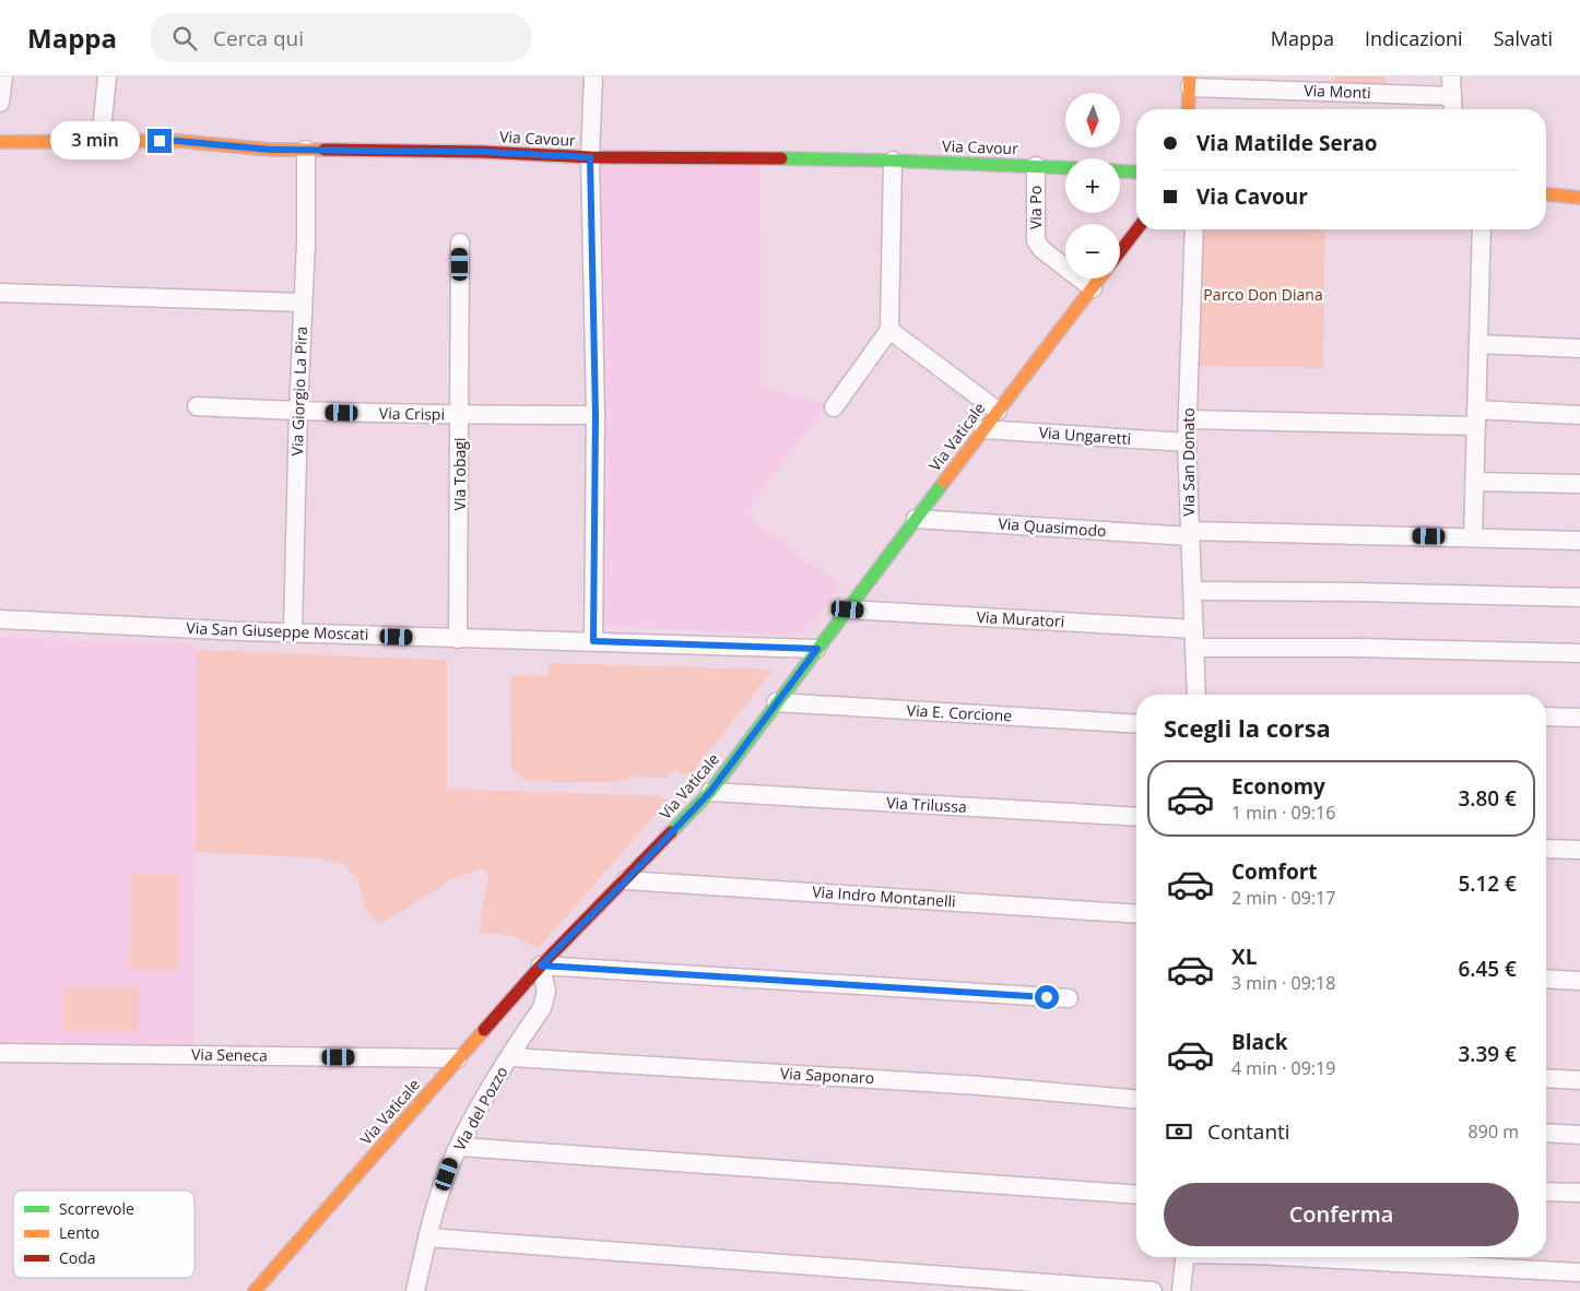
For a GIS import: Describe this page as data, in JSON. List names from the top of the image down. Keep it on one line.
{"streets":{"street":["Via Monti","Via Cavour","Via Po","Via Giorgio La Pira","Via Crispi","Via Ungaretti","Via Vaticale","Via San Donato","Via Tobagi","Via Quasimodo","Via Muratori","Via San Giuseppe Moscati","Via E. Corcione","Via Trilussa","Via Indro Montanelli","Via Seneca","Via Saponaro","Via del Pozzo"]},"crossings":[["Via Cavour","Via Po"],["Via Cavour","Via Giorgio La Pira"],["Via Po","Via Vaticale"],["Via Giorgio La Pira","Via Crispi"],["Via Giorgio La Pira","Via San Giuseppe Moscati"],["Via Crispi","Via Tobagi"],["Via Ungaretti","Via Vaticale"],["Via Ungaretti","Via San Donato"],["Via Vaticale","Via Quasimodo"],["Via Vaticale","Via Muratori"],["Via Vaticale","Via San Giuseppe Moscati"],["Via Vaticale","Via E. Corcione"],["Via Vaticale","Via Trilussa"],["Via Vaticale","Via Indro Montanelli"],["Via Vaticale","Via Seneca"],["Via Vaticale","Via del Pozzo"],["Via San Donato","Via Quasimodo"],["Via San Donato","Via Muratori"],["Via Tobagi","Via San Giuseppe Moscati"],["Via Saponaro","Via del Pozzo"]],"parks":["Parco Don Diana"],"legend":["Scorrevole","Lento","Coda"],"north":"bottom","page":{"header":"Mappa","search":"Cerca qui","nav":["Mappa","Indicazioni","Salvati"],"map_buttons":["+","−"],"banner":["Via Matilde Serao","Via Cavour"],"bubble":"3 min","heading":"Scegli la corsa","list":[{"name":"Economy","note":"1 min · 09:16","value":"3.80 €"},{"name":"Comfort","note":"2 min · 09:17","value":"5.12 €"},{"name":"XL","note":"3 min · 09:18","value":"6.45 €"},{"name":"Black","note":"4 min · 09:19","value":"3.39 €"}],"pay":["Contanti","890 m"],"buttons":"Conferma"}}
